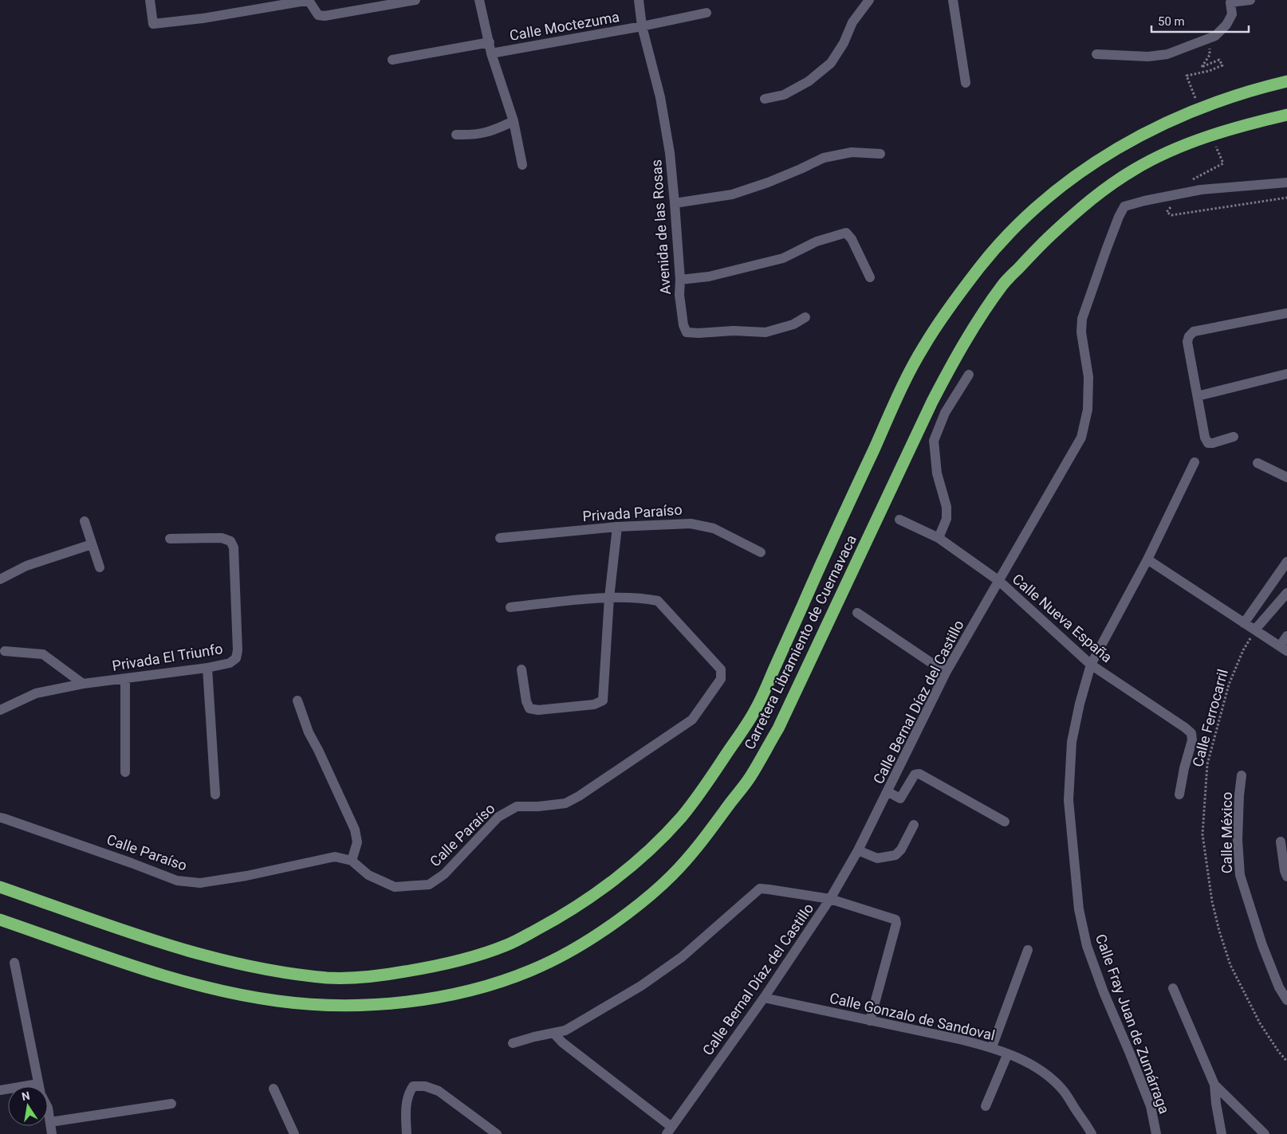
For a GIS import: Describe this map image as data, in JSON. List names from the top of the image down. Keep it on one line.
{"streets":{"highway":["Carretera Libramiento de Cuernavaca"],"street":["Calle Moctezuma","Avenida de las Rosas","Privada Paraíso","Calle Nueva España","Privada El Triunfo","Calle Bernal Díaz del Castillo","Calle México","Calle Paraíso","Calle Gonzalo de Sandoval","Calle Fray Juan de Zumárraga"],"path":["Calle Ferrocarril"]},"crossings":[["Calle Moctezuma","Avenida de las Rosas"],["Calle Nueva España","Calle Bernal Díaz del Castillo"],["Calle Nueva España","Calle Fray Juan de Zumárraga"],["Calle Bernal Díaz del Castillo","Calle Gonzalo de Sandoval"]],"scale_bar":"50 m","north":"top"}
